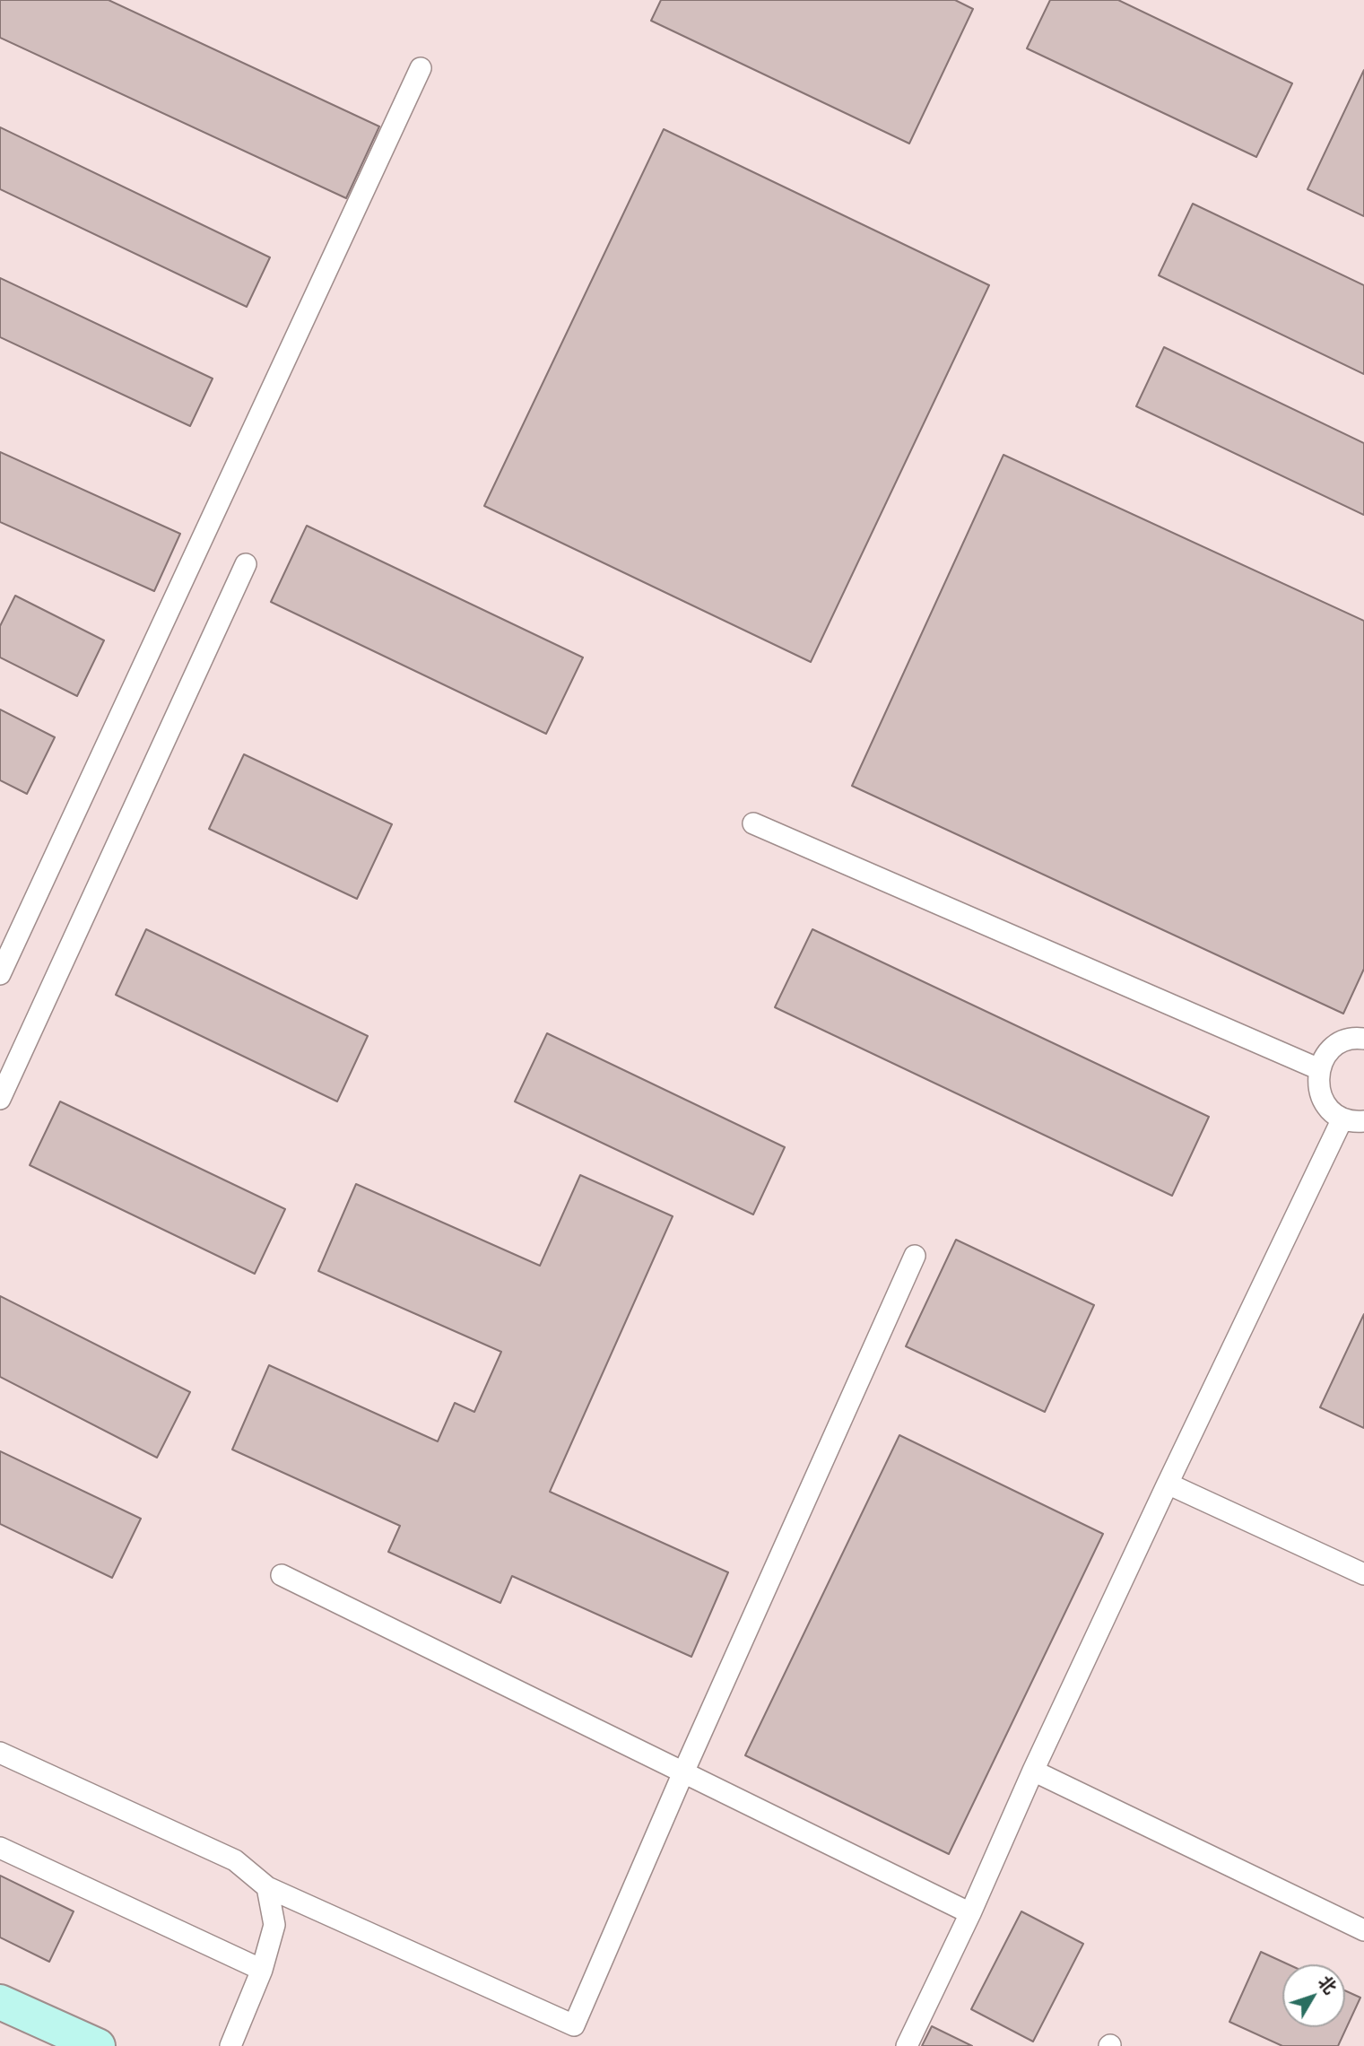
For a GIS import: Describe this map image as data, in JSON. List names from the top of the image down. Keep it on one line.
{"north":"top right"}
